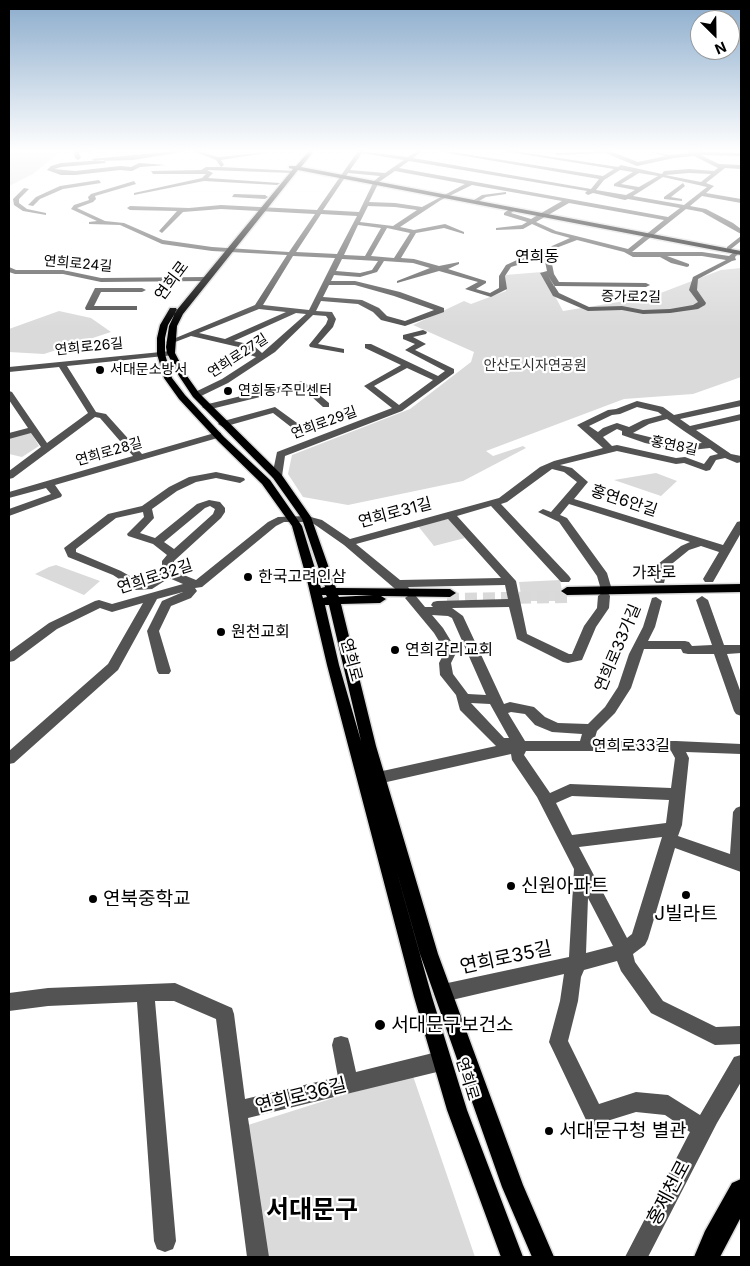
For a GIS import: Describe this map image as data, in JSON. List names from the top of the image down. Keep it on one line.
{"streets":{"main road":["연희로","가좌로"],"street":["연희로24길","증가로2길","연희로26길","연희로27길","연희로29길","홍연8길","연희로28길","홍연6안길","연희로31길","연희로32길","연희로33가길","연희로33길","연희로35길","연희로36길","홍제천로"]},"crossings":[["연희로24길","연희로"],["연희로","연희로26길"],["연희로","연희로27길"],["연희로","연희로29길"],["연희로","연희로28길"],["연희로","연희로31길"],["연희로","연희로32길"],["연희로","연희로33길"],["연희로","연희로35길"],["연희로","연희로36길"],["홍연8길","연희로31길"],["홍연6안길","연희로31길"],["홍연6안길","가좌로"],["연희로31길","연희로32길"],["연희로31길","연희로33길"],["연희로33가길","연희로33길"],["연희로33길","연희로35길"]],"districts":["연희동","서대문구"],"parks":["안산도시자연공원"],"places":["서대문소방서","연희동 주민센터","한국고려인삼","원천교회","연희감리교회","신원아파트","J빌라트","연북중학교","서대문구보건소","서대문구청 별관"],"north":"bottom right"}
